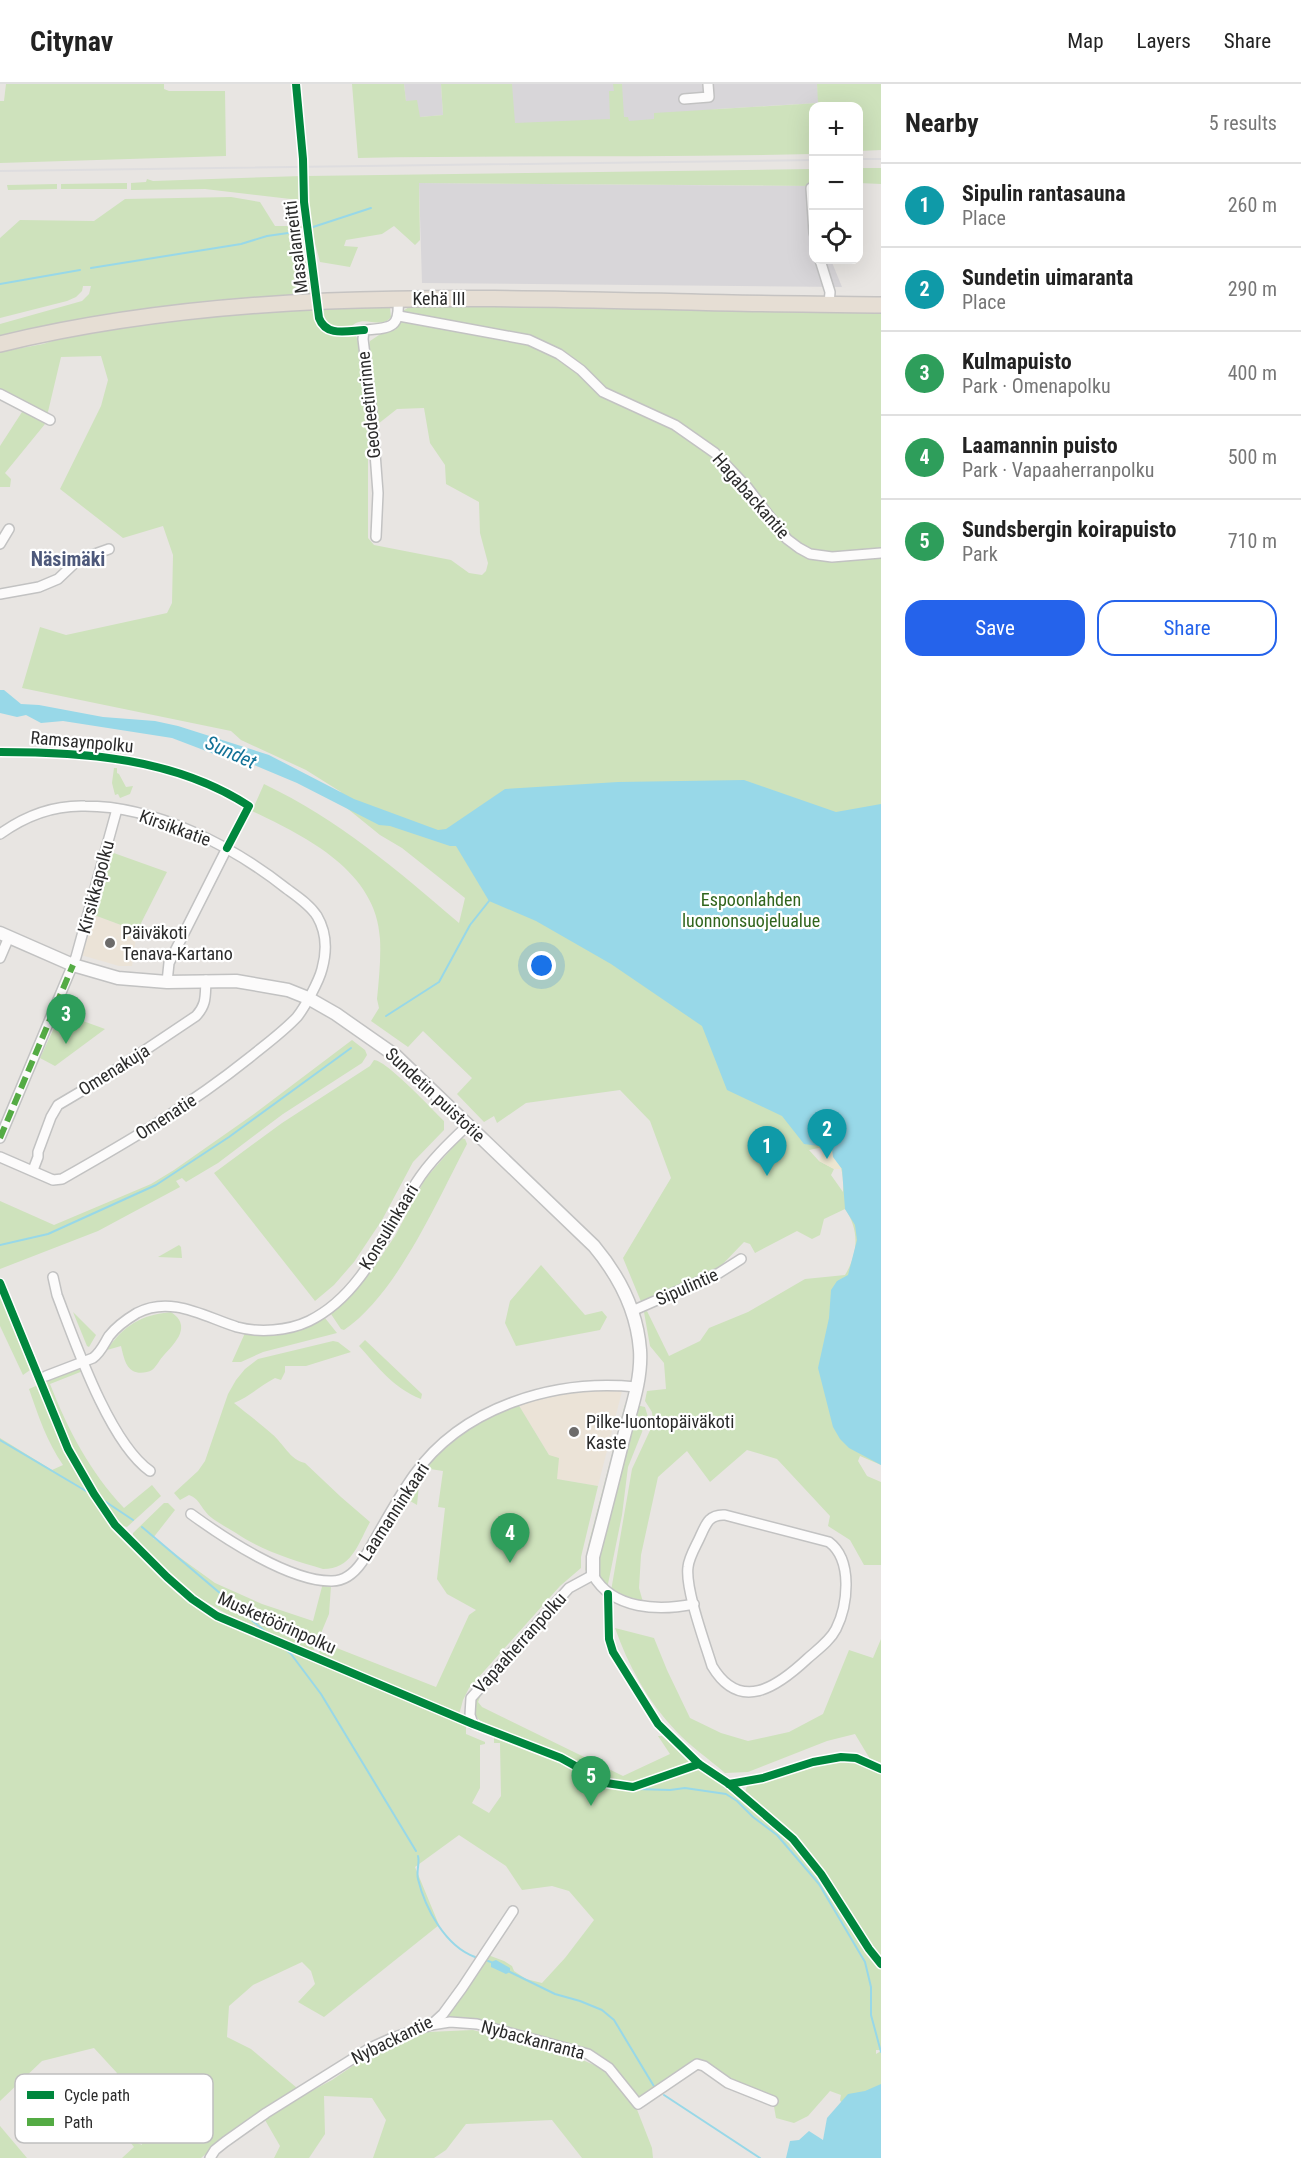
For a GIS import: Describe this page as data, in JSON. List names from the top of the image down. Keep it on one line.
{"streets":{"highway":["Kehä III"],"street":["Geodeetinrinne","Hagabackantie","Kirsikkatie","Kirsikkapolku","Omenakuja","Sundetin puistotie","Omenatie","Konsulinkaari","Sipulintie","Laamanninkaari","Vapaaherranpolku","Nybackantie","Nybackanranta"],"cycle path":["Masalanreitti","Ramsaynpolku","Musketöörinpolku"]},"crossings":[["Geodeetinrinne","Hagabackantie"],["Kirsikkatie","Kirsikkapolku"],["Kirsikkatie","Sundetin puistotie"],["Kirsikkatie","Omenatie"],["Kirsikkapolku","Sundetin puistotie"],["Omenakuja","Sundetin puistotie"],["Omenakuja","Omenatie"],["Sundetin puistotie","Omenatie"],["Sundetin puistotie","Konsulinkaari"],["Sundetin puistotie","Sipulintie"],["Sundetin puistotie","Laamanninkaari"],["Sundetin puistotie","Vapaaherranpolku"],["Nybackantie","Nybackanranta"]],"districts":["Näsimäki"],"water":["Sundet"],"parks":["Espoonlahden luonnonsuojelualue"],"places":["Päiväkoti Tenava-Kartano","Pilke-luontopäiväkoti Kaste"],"legend":["Cycle path","Path"],"page":{"header":"Citynav","nav":["Map","Layers","Share"],"heading":["Nearby","5 results"],"map_buttons":["+","−"],"list":[{"mark":"1","name":"Sipulin rantasauna","note":"Place","value":"260 m"},{"mark":"2","name":"Sundetin uimaranta","note":"Place","value":"290 m"},{"mark":"3","name":"Kulmapuisto","note":"Park · Omenapolku","value":"400 m"},{"mark":"4","name":"Laamannin puisto","note":"Park · Vapaaherranpolku","value":"500 m"},{"mark":"5","name":"Sundsbergin koirapuisto","note":"Park","value":"710 m"}],"buttons":["Save","Share"],"pins":["3","2","1","4","5"]}}
